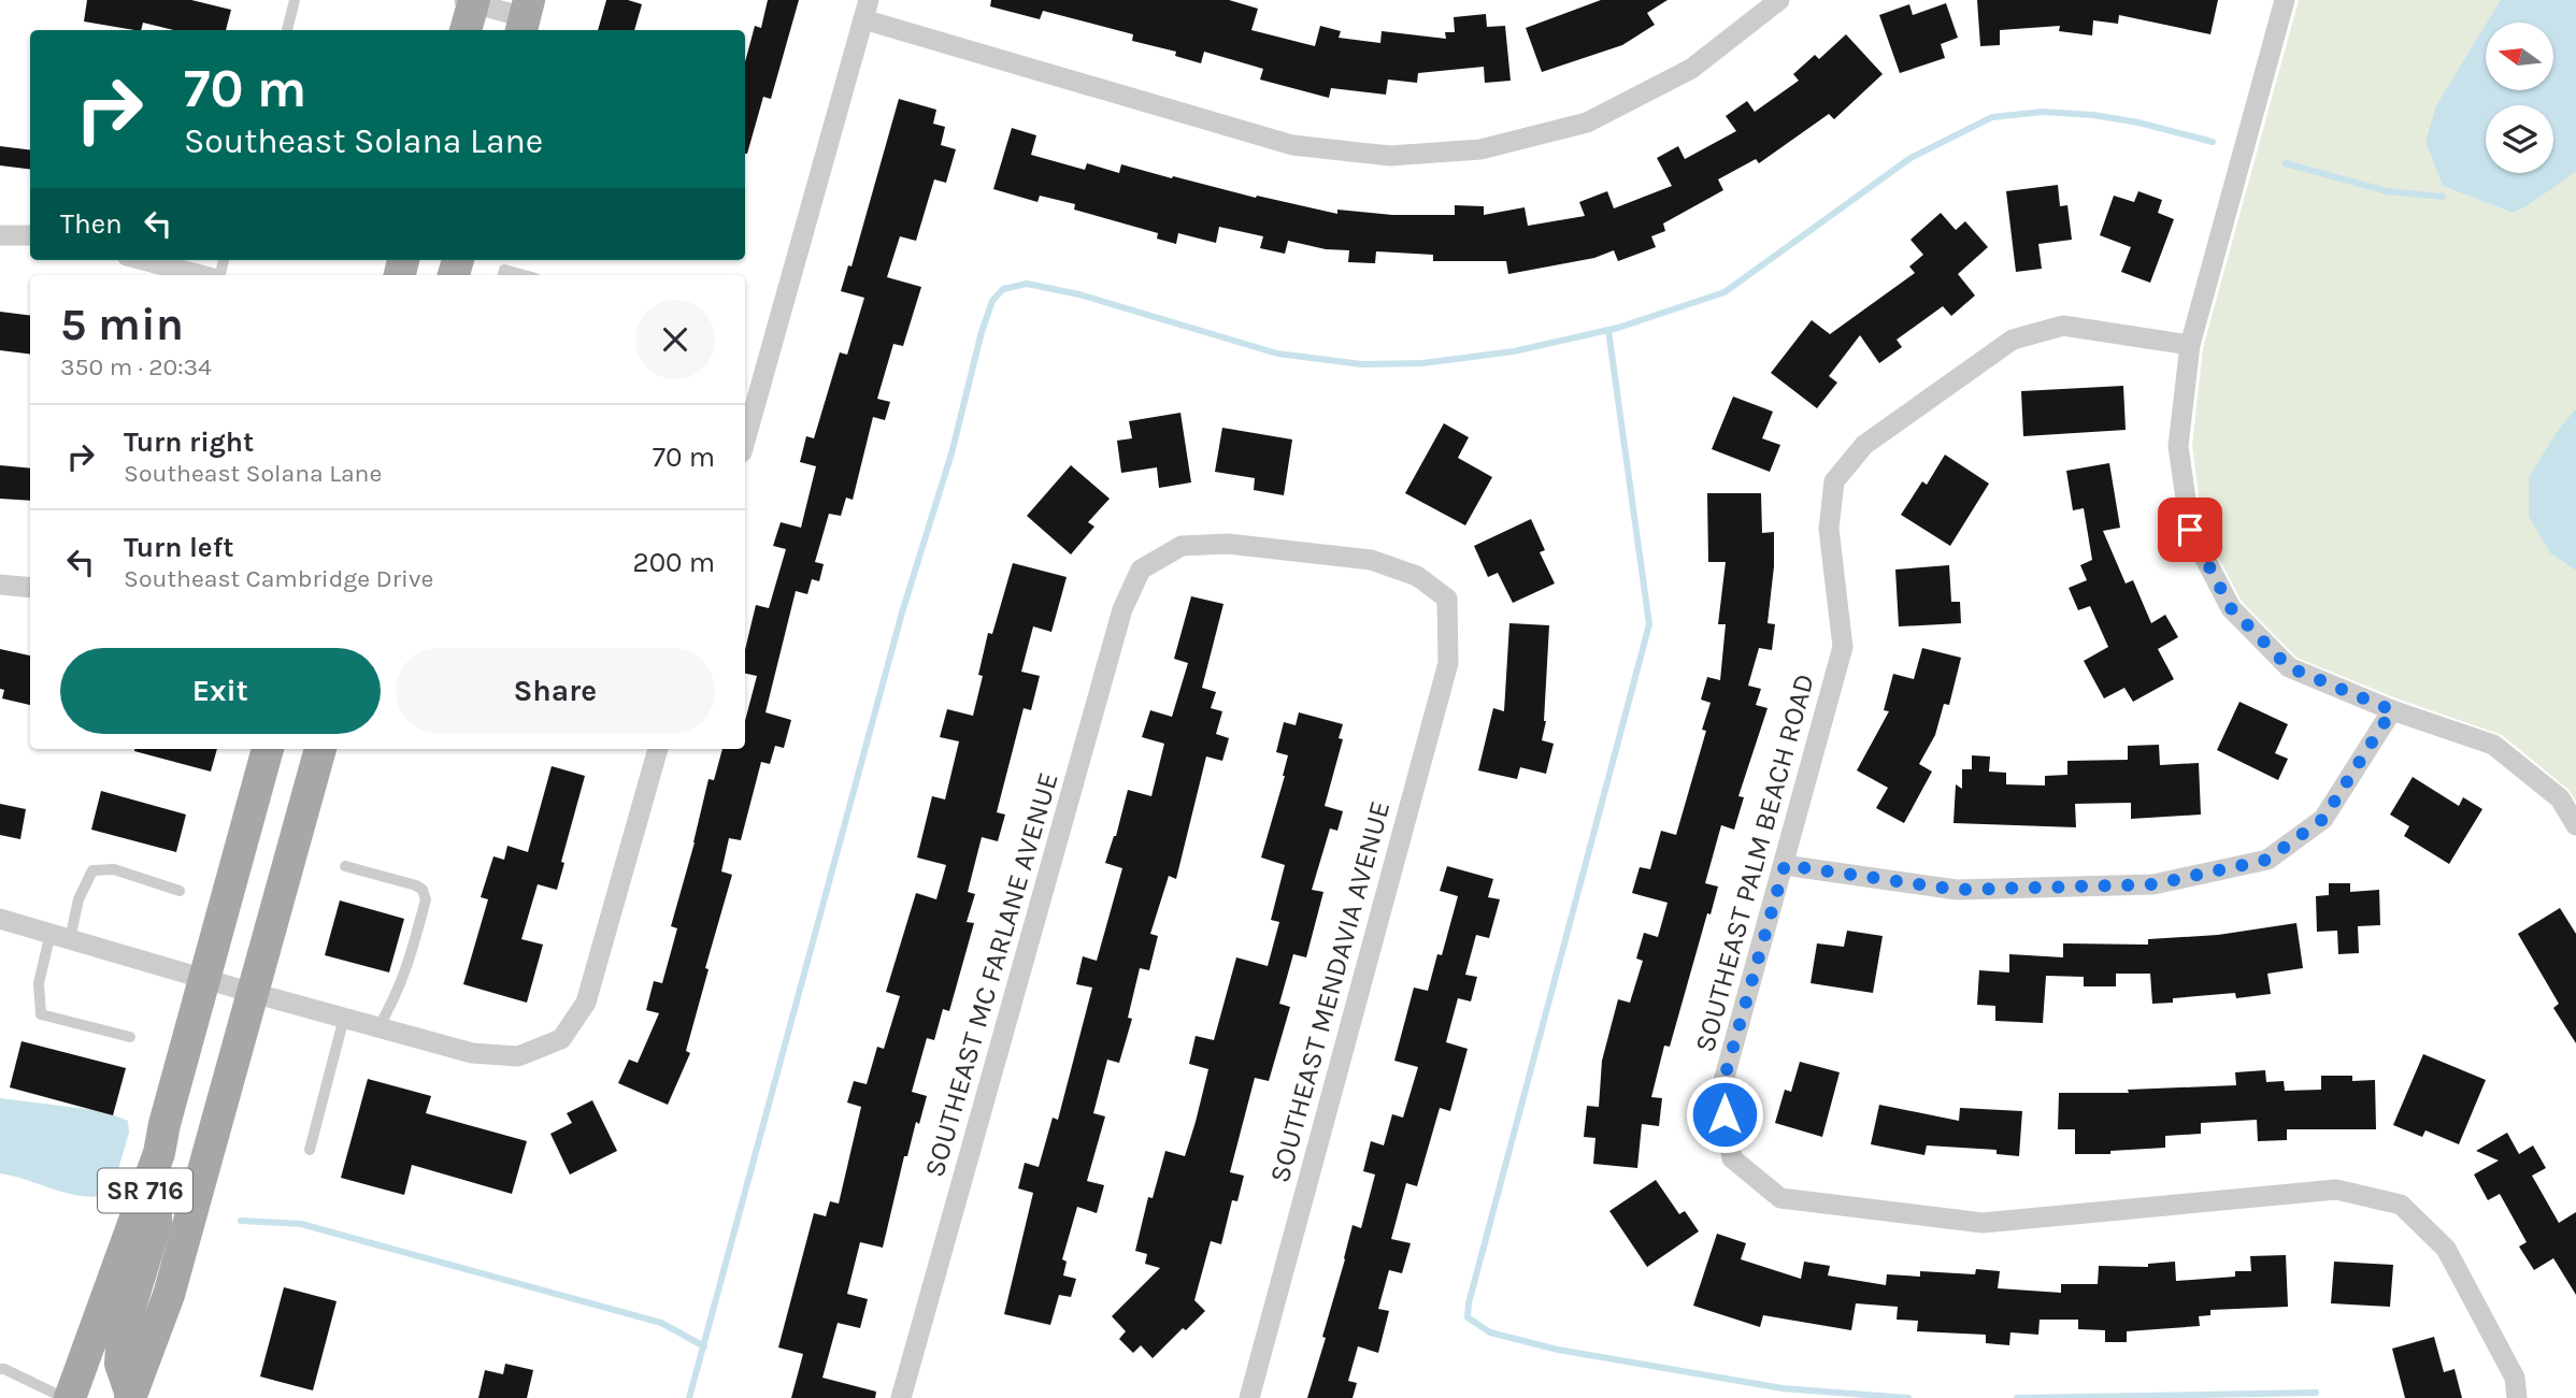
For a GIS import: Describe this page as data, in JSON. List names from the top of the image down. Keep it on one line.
{"streets":{"main road":["SR 716"],"street":["SOUTHEAST PALM BEACH ROAD","SOUTHEAST MC FARLANE AVENUE","SOUTHEAST MENDAVIA AVENUE"]},"crossings":[["SOUTHEAST MC FARLANE AVENUE","SOUTHEAST MENDAVIA AVENUE"]],"north":"left","page":{"turn":["70 m","Southeast Solana Lane"],"then":"Then","heading":["5 min","350 m · 20:34"],"list":[{"name":"Turn right","note":"Southeast Solana Lane","value":"70 m"},{"name":"Turn left","note":"Southeast Cambridge Drive","value":"200 m"}],"buttons":["Exit","Share"]}}
